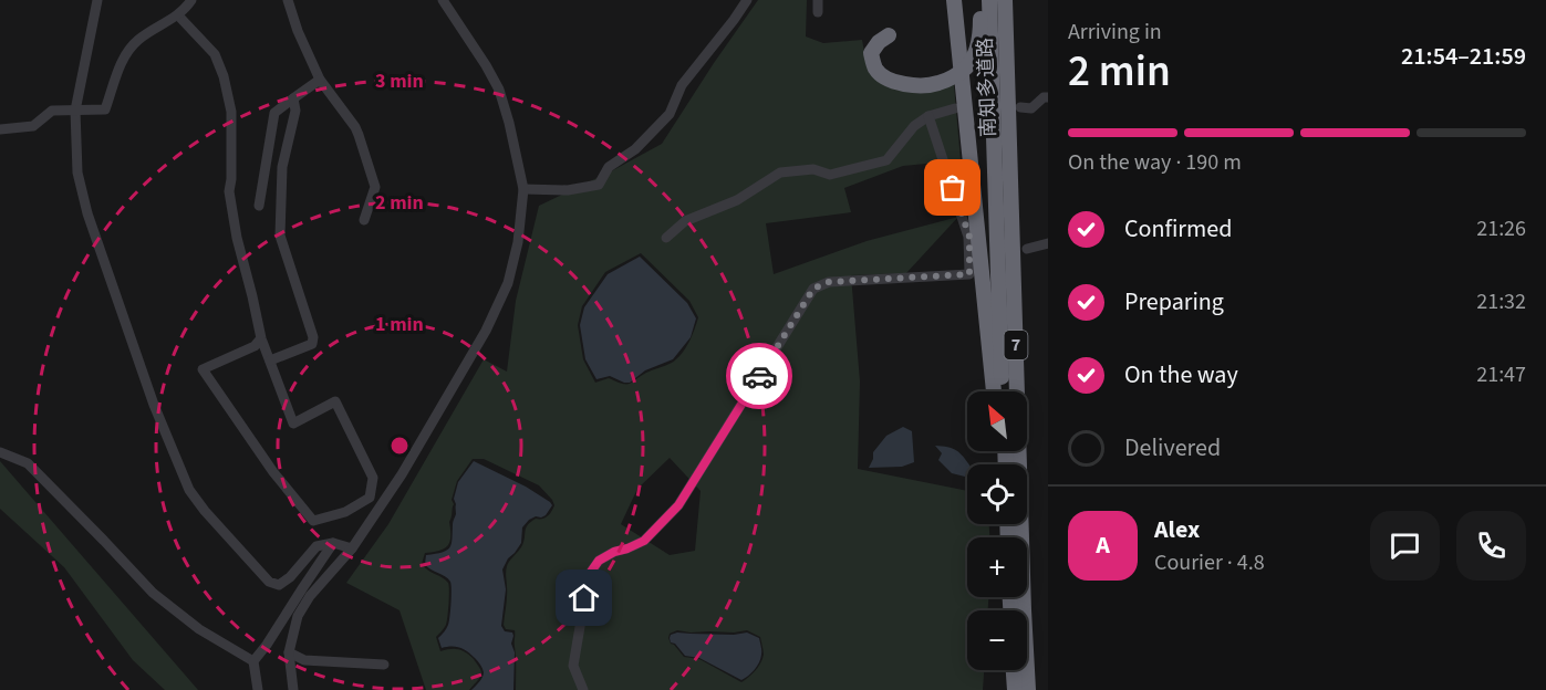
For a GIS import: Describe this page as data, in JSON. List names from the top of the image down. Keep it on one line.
{"streets":{"highway":["南知多道路","7"]},"north":"top left","page":{"heading":["2 min","Arriving in","21:54–21:59"],"panel":["Alex","Courier · 4.8"],"bar":"On the way · 190 m","list":[["Confirmed","21:26"],["Preparing","21:32"],["On the way","21:47"],"Delivered"],"map_buttons":["+","−"],"round":"A"},"rings":["3 min","2 min","1 min"]}
